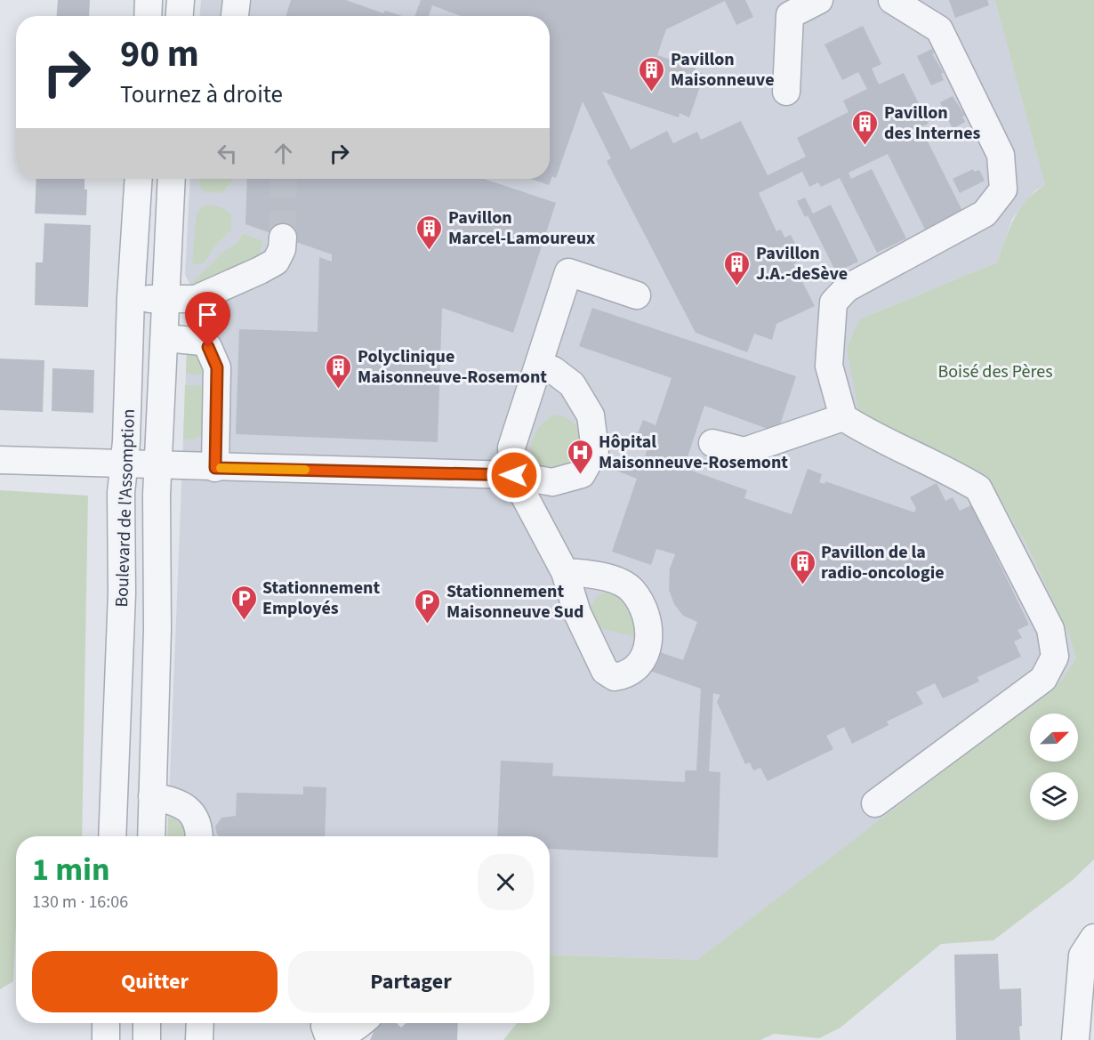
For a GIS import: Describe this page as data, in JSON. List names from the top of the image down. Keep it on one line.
{"streets":{"street":["Boulevard de l'Assomption"]},"parks":["Boisé des Pères"],"places":{"building":["Pavillon Maisonneuve","Pavillon des Internes","Pavillon Marcel-Lamoureux","Pavillon J.A.-deSève","Polyclinique Maisonneuve-Rosemont","Pavillon de la radio-oncologie"],"hospital":["Hôpital Maisonneuve-Rosemont"],"parking":["Stationnement Employés","Stationnement Maisonneuve Sud"]},"north":"top right","page":{"turn":["90 m","Tournez à droite"],"heading":["1 min","130 m · 16:06"],"buttons":["Quitter","Partager"]}}
